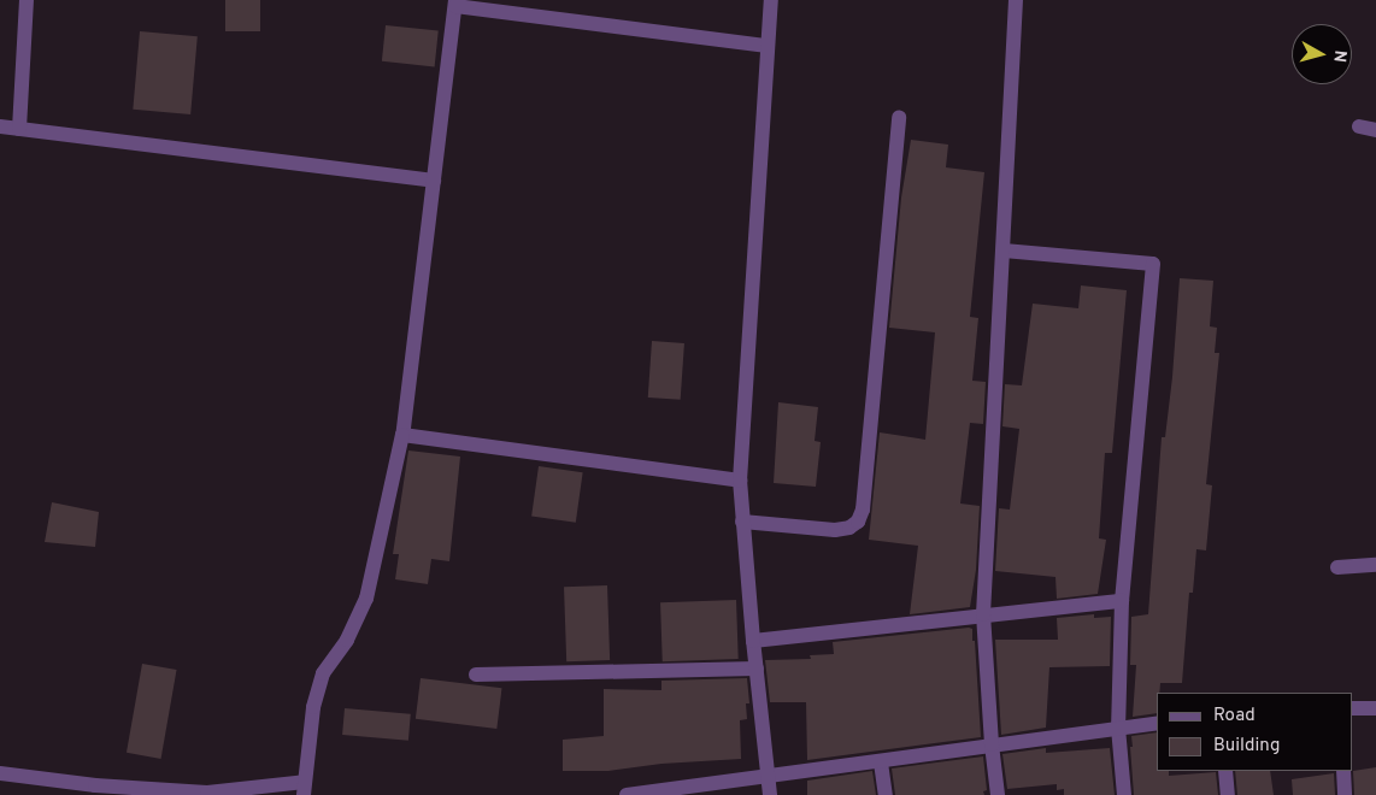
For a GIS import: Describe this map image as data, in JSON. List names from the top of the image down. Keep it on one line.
{"legend":["Road","Building"],"north":"right"}
